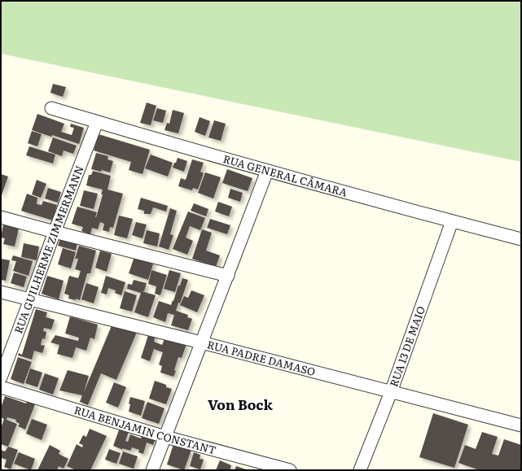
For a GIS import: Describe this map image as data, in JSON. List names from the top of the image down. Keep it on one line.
{"streets":{"street":["RUA GENERAL CÂMARA","RUA GUILHERME ZIMMERMANN","RUA 13 DE MAIO","RUA PADRE DAMASO","RUA BENJAMIN CONSTANT"]},"crossings":[["RUA GENERAL CÂMARA","RUA GUILHERME ZIMMERMANN"],["RUA GENERAL CÂMARA","RUA 13 DE MAIO"],["RUA GUILHERME ZIMMERMANN","RUA PADRE DAMASO"],["RUA 13 DE MAIO","RUA PADRE DAMASO"]],"districts":["Von Bock"]}
